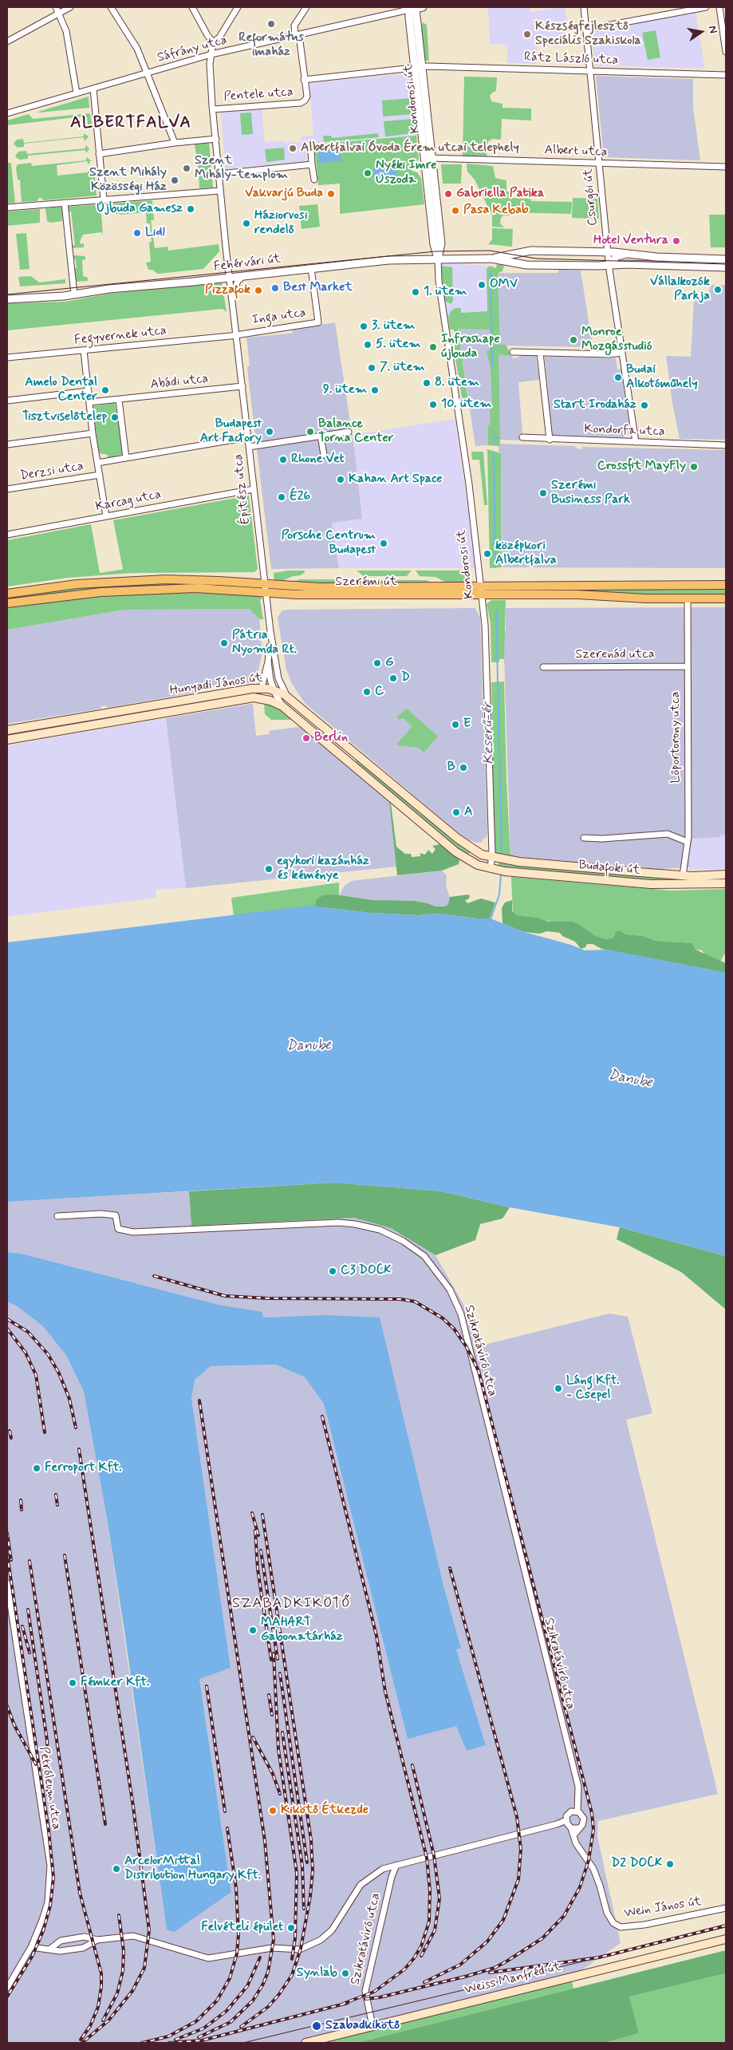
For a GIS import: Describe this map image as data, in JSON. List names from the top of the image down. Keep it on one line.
{"streets":{"main road":["Szerémi út","Hunyadi János út","Budafoki út","Weiss Manfréd út"],"street":["Sáfrány utca","Rátz László utca","Pentele utca","Kondorosi út","Albert utca","Csurgói út","Fehérvári út","Inga utca","Fegyvernek utca","Abádi utca","Kondorfa utca","Derzsi utca","Építész utca","Karcag utca","Szerenád utca","Lőportorony utca","Szikratávíró utca","Petróleum utca","Wein János út"]},"crossings":[["Sáfrány utca","Kondorosi út"],["Sáfrány utca","Építész utca"],["Rátz László utca","Pentele utca"],["Rátz László utca","Kondorosi út"],["Rátz László utca","Csurgói út"],["Pentele utca","Építész utca"],["Kondorosi út","Albert utca"],["Kondorosi út","Fehérvári út"],["Kondorosi út","Szerémi út"],["Kondorosi út","Hunyadi János út"],["Kondorosi út","Budafoki út"],["Albert utca","Csurgói út"],["Csurgói út","Fehérvári út"],["Csurgói út","Kondorfa utca"],["Fehérvári út","Inga utca"],["Fehérvári út","Építész utca"],["Inga utca","Fegyvernek utca"],["Inga utca","Építész utca"],["Fegyvernek utca","Építész utca"],["Abádi utca","Építész utca"],["Építész utca","Karcag utca"],["Építész utca","Szerémi út"],["Építész utca","Hunyadi János út"],["Szerémi út","Lőportorony utca"],["Szerenád utca","Lőportorony utca"],["Hunyadi János út","Budafoki út"],["Lőportorony utca","Budafoki út"],["Szikratávíró utca","Weiss Manfréd út"]],"districts":["ALBERTFALVA","SZABADKIKÖTŐ"],"water":["Keserű-ér","Danube"],"places":["Református imaház","Készségfejlesztő Speciális Szakiskola","Albertfalvai Óvoda Érem utcai telephely","Szent Mihály-templom","Nyéki Imre Uszoda","Szent Mihály Közösségi Ház","Vakvarjú Buda","Gabriella Patika","Újbuda Gamesz","Pasa Kebab","Háziorvosi rendelő","Lidl","Hotel Ventura","OMV","Best Market","Vállalkozók Parkja","Pizzafok","1. ütem","3. ütem","Monroe Mozgásstudió","5. ütem","Infrashape újbuda","7. ütem","Budai Alkotóműhely","8. ütem","Amelo Dental Center","9. ütem","10. ütem","Start Irodaház","Tisztviselőtelep","Budapest Art Factory","Balance Torna Center","Rhone Vet","Crossfit MayFly","Kahan Art Space","Szerémi Business Park","É26","Porsche Centrum Budapest","középkori Albertfalva","Pátria Nyomda Rt.","G","D","C","E","Berlin","B","A","egykori kazánház és kéménye","C3 DOCK","Láng Kft. - Csepel","Ferroport Kft.","MAHART Gabonatárház","Fémker Kft.","Kikötő Étkezde","D2 DOCK","ArcelorMittal Distribution Hungary Kft.","Felvételi épület","Synlab","Szabadkikötő"],"north":"right"}
